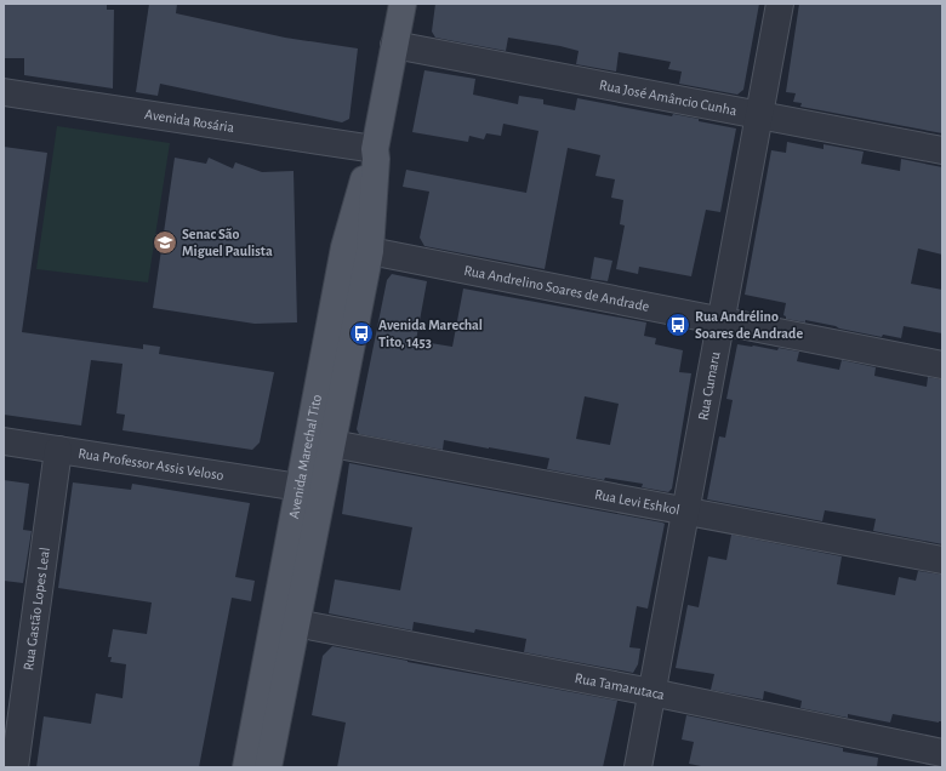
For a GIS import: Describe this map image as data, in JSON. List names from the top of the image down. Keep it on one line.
{"streets":{"main road":["Avenida Marechal Tito"],"street":["Rua José Amâncio Cunha","Avenida Rosária","Rua Andrelino Soares de Andrade","Rua Cumaru","Rua Professor Assis Veloso","Rua Levi Eshkol","Rua Gastão Lopes Leal","Rua Tamarutaca"]},"crossings":[["Rua José Amâncio Cunha","Rua Cumaru"],["Rua José Amâncio Cunha","Avenida Marechal Tito"],["Avenida Rosária","Avenida Marechal Tito"],["Rua Andrelino Soares de Andrade","Rua Cumaru"],["Rua Andrelino Soares de Andrade","Avenida Marechal Tito"],["Rua Cumaru","Rua Levi Eshkol"],["Rua Cumaru","Rua Tamarutaca"],["Avenida Marechal Tito","Rua Professor Assis Veloso"],["Avenida Marechal Tito","Rua Levi Eshkol"],["Avenida Marechal Tito","Rua Tamarutaca"],["Rua Professor Assis Veloso","Rua Gastão Lopes Leal"]],"places":{"school or university":["Senac São Miguel Paulista"],"bus stop":["Rua Andrélino Soares de Andrade","Avenida Marechal Tito, 1453"]}}
